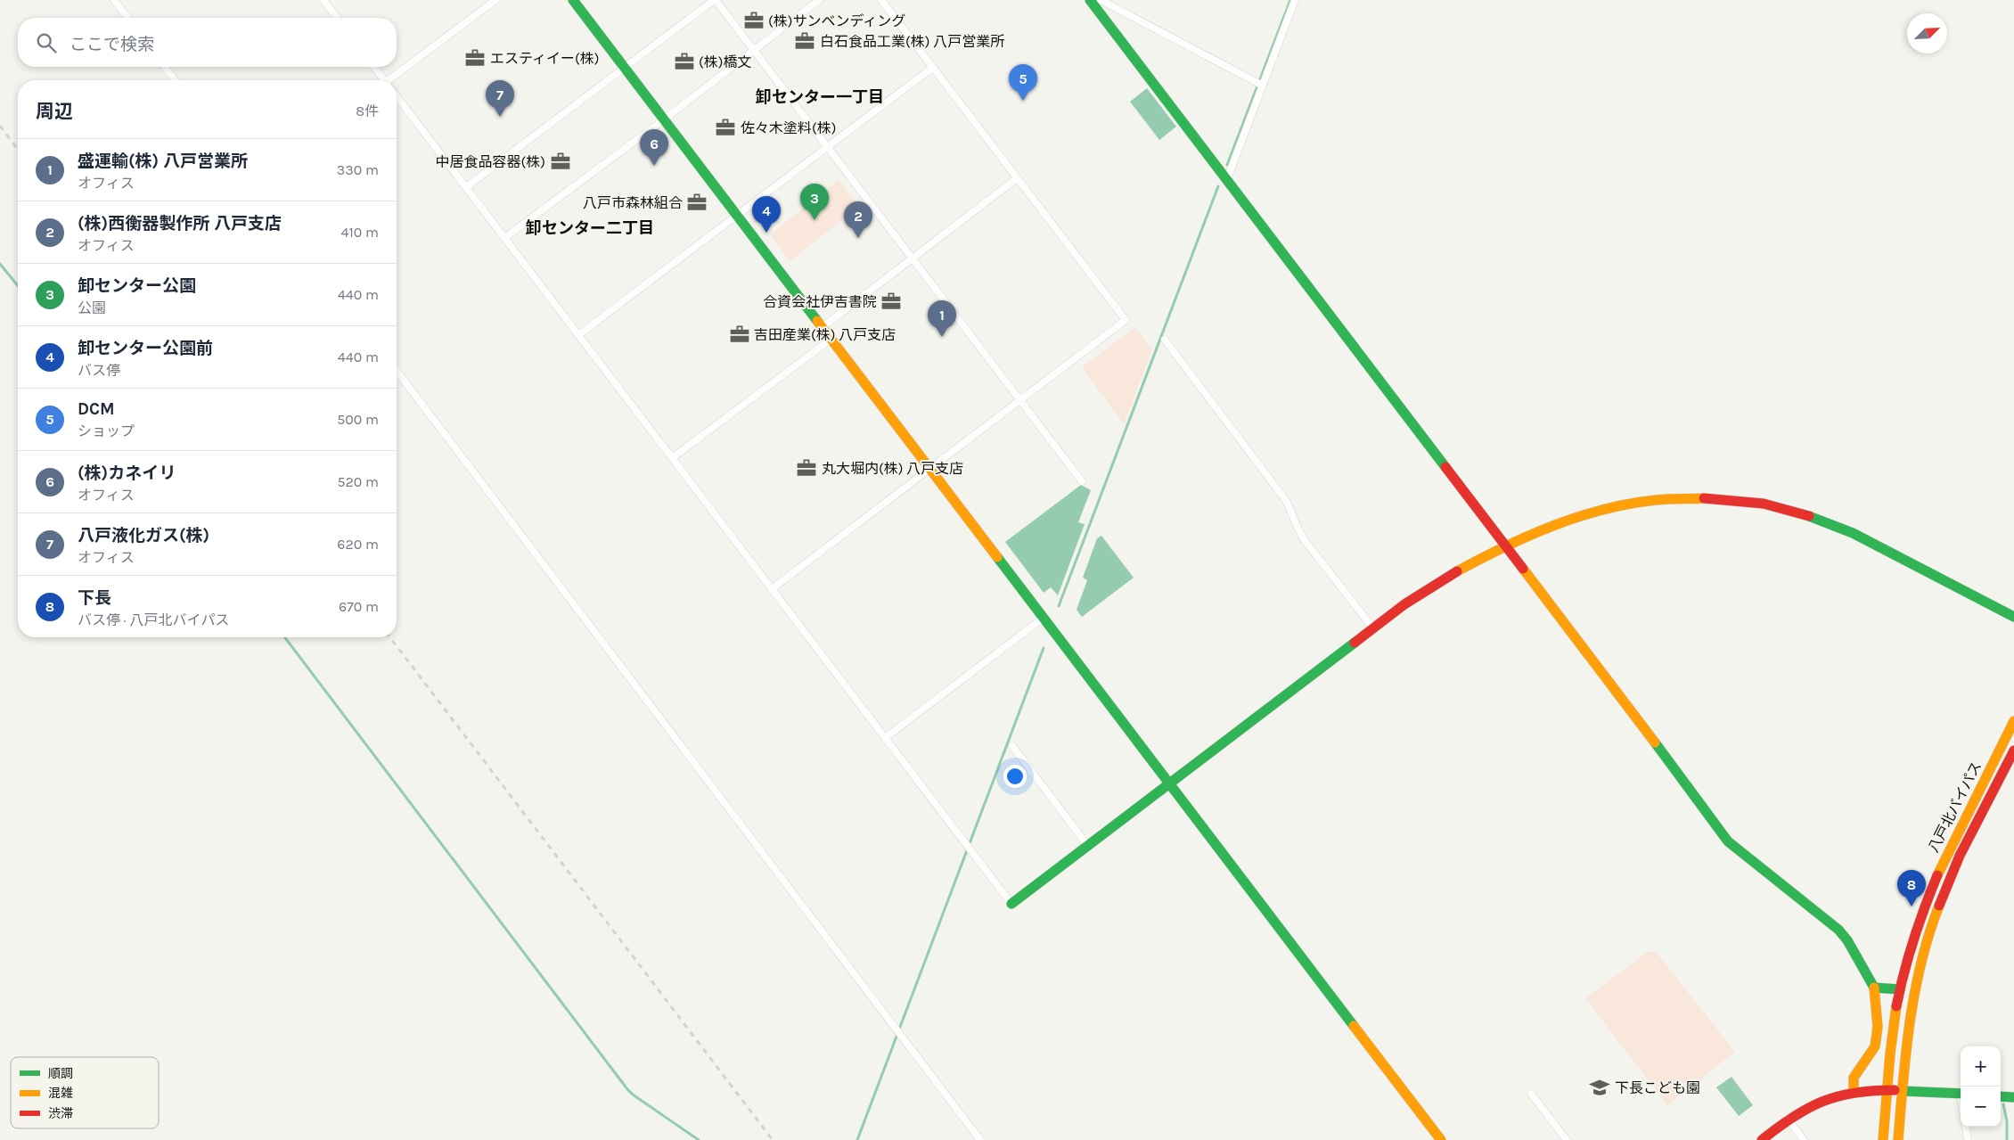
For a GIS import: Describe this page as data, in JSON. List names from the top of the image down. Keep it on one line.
{"streets":{"main road":["八戸北バイパス"]},"districts":["卸センター一丁目","卸センター二丁目"],"places":{"office":["(株)サンベンディング","白石食品工業(株) 八戸営業所","エスティイー(株)","(株)橋文","佐々木塗料(株)","中居食品容器(株)","八戸市森林組合","合資会社伊吉書院","吉田産業(株) 八戸支店","丸大堀内(株) 八戸支店"],"school or university":["下長こども園"]},"legend":["順調","混雑","渋滞"],"north":"top right","page":{"search":"ここで検索","pins":["5","7","6","3","4","2","1","8"],"heading":["周辺","8件"],"list":[{"mark":"1","name":"盛運輸(株) 八戸営業所","note":"オフィス","value":"330 m"},{"mark":"2","name":"(株)西衡器製作所 八戸支店","note":"オフィス","value":"410 m"},{"mark":"3","name":"卸センター公園","note":"公園","value":"440 m"},{"mark":"4","name":"卸センター公園前","note":"バス停","value":"440 m"},{"mark":"5","name":"DCM","note":"ショップ","value":"500 m"},{"mark":"6","name":"(株)カネイリ","note":"オフィス","value":"520 m"},{"mark":"7","name":"八戸液化ガス(株)","note":"オフィス","value":"620 m"},{"mark":"8","name":"下長","note":"バス停 · 八戸北バイパス","value":"670 m"}],"map_buttons":["+","−"]}}
